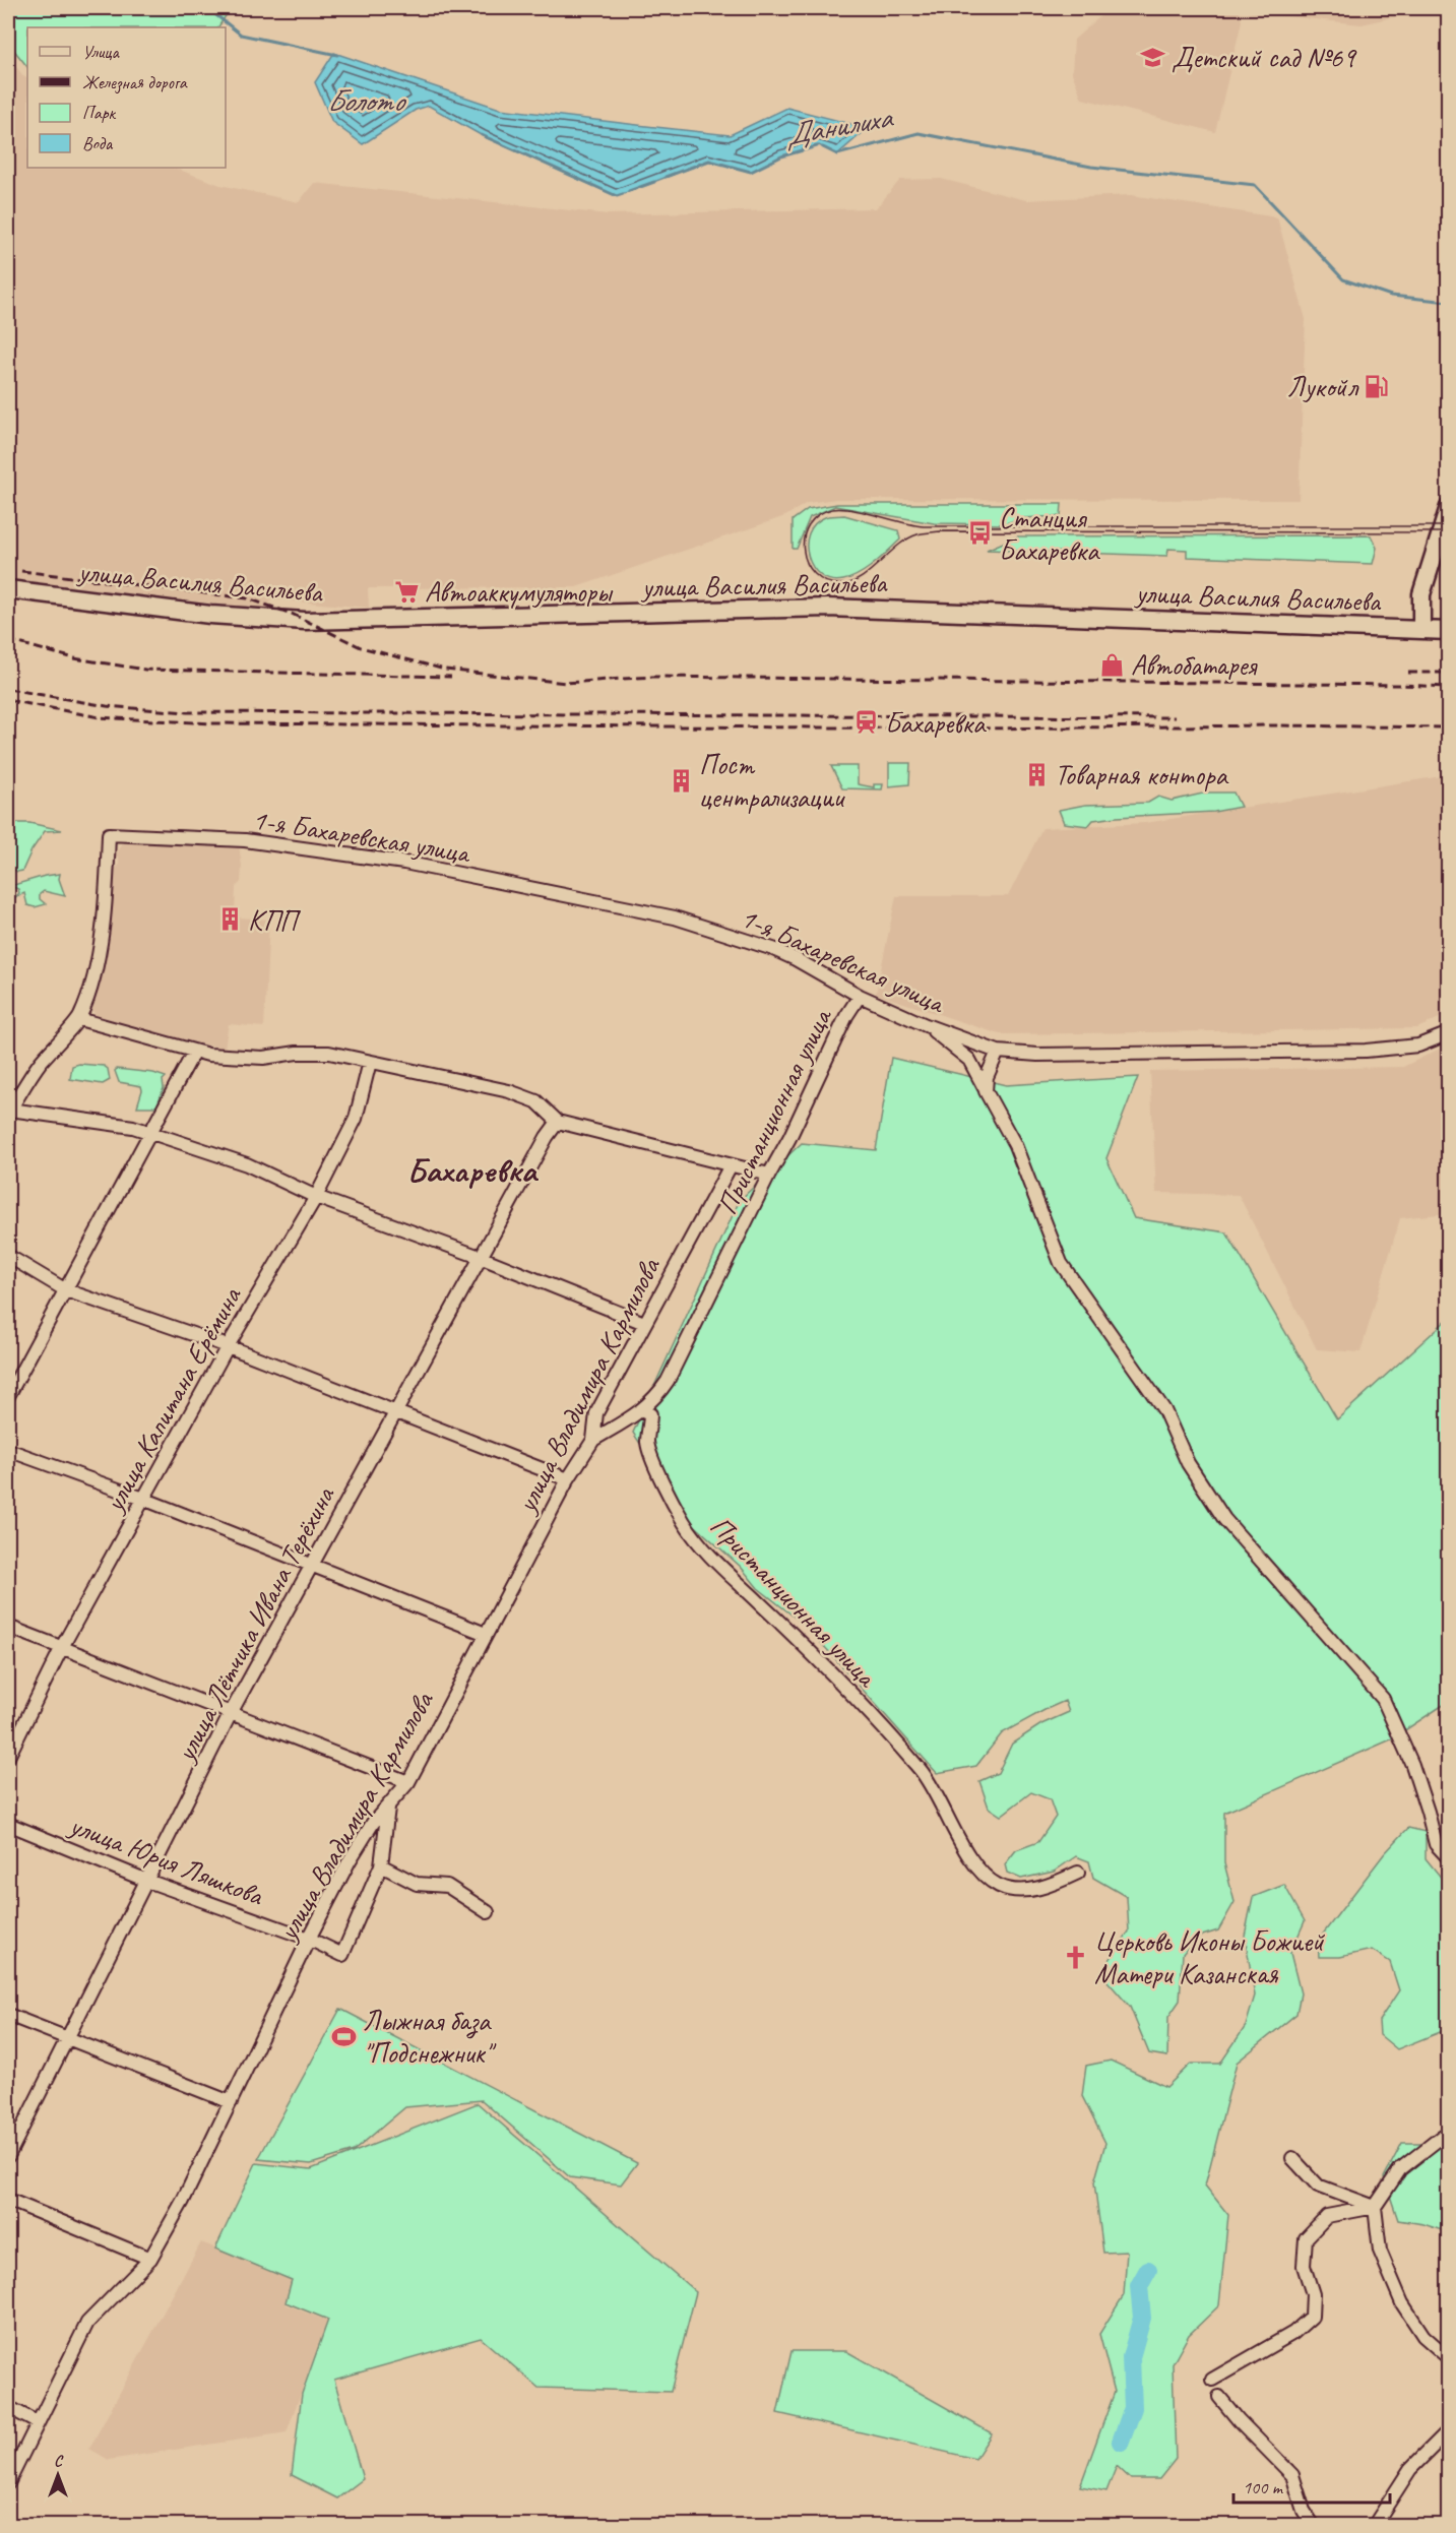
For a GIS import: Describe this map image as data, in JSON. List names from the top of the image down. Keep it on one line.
{"streets":{"main road":["улица Василия Васильева"],"street":["1-я Бахаревская улица","Пристанционная улица","улица Владимира Кармилова","улица Капитана Ерёмина","улица Лётчика Ивана Терёхина","улица Юрия Ляшкова"]},"crossings":[["1-я Бахаревская улица","Пристанционная улица"],["улица Владимира Кармилова","улица Юрия Ляшкова"],["улица Лётчика Ивана Терёхина","улица Юрия Ляшкова"]],"districts":["Бахаревка"],"water":["Болото","Данилиха"],"places":{"school or university":["Детский сад №69"],"fuel station":["Лукойл"],"bus stop":["Станция Бахаревка"],"supermarket":["Автоаккумуляторы"],"shop":["Автобатарея"],"station":["Бахаревка"],"building":["Товарная контора","Пост централизации","КПП"],"church":["Церковь Иконы Божией Матери Казанская"],"sports":["Лыжная база \"Подснежник\""]},"legend":["Улица","Железная дорога","Парк","Вода"],"scale_bar":"100 m","north":"top"}
